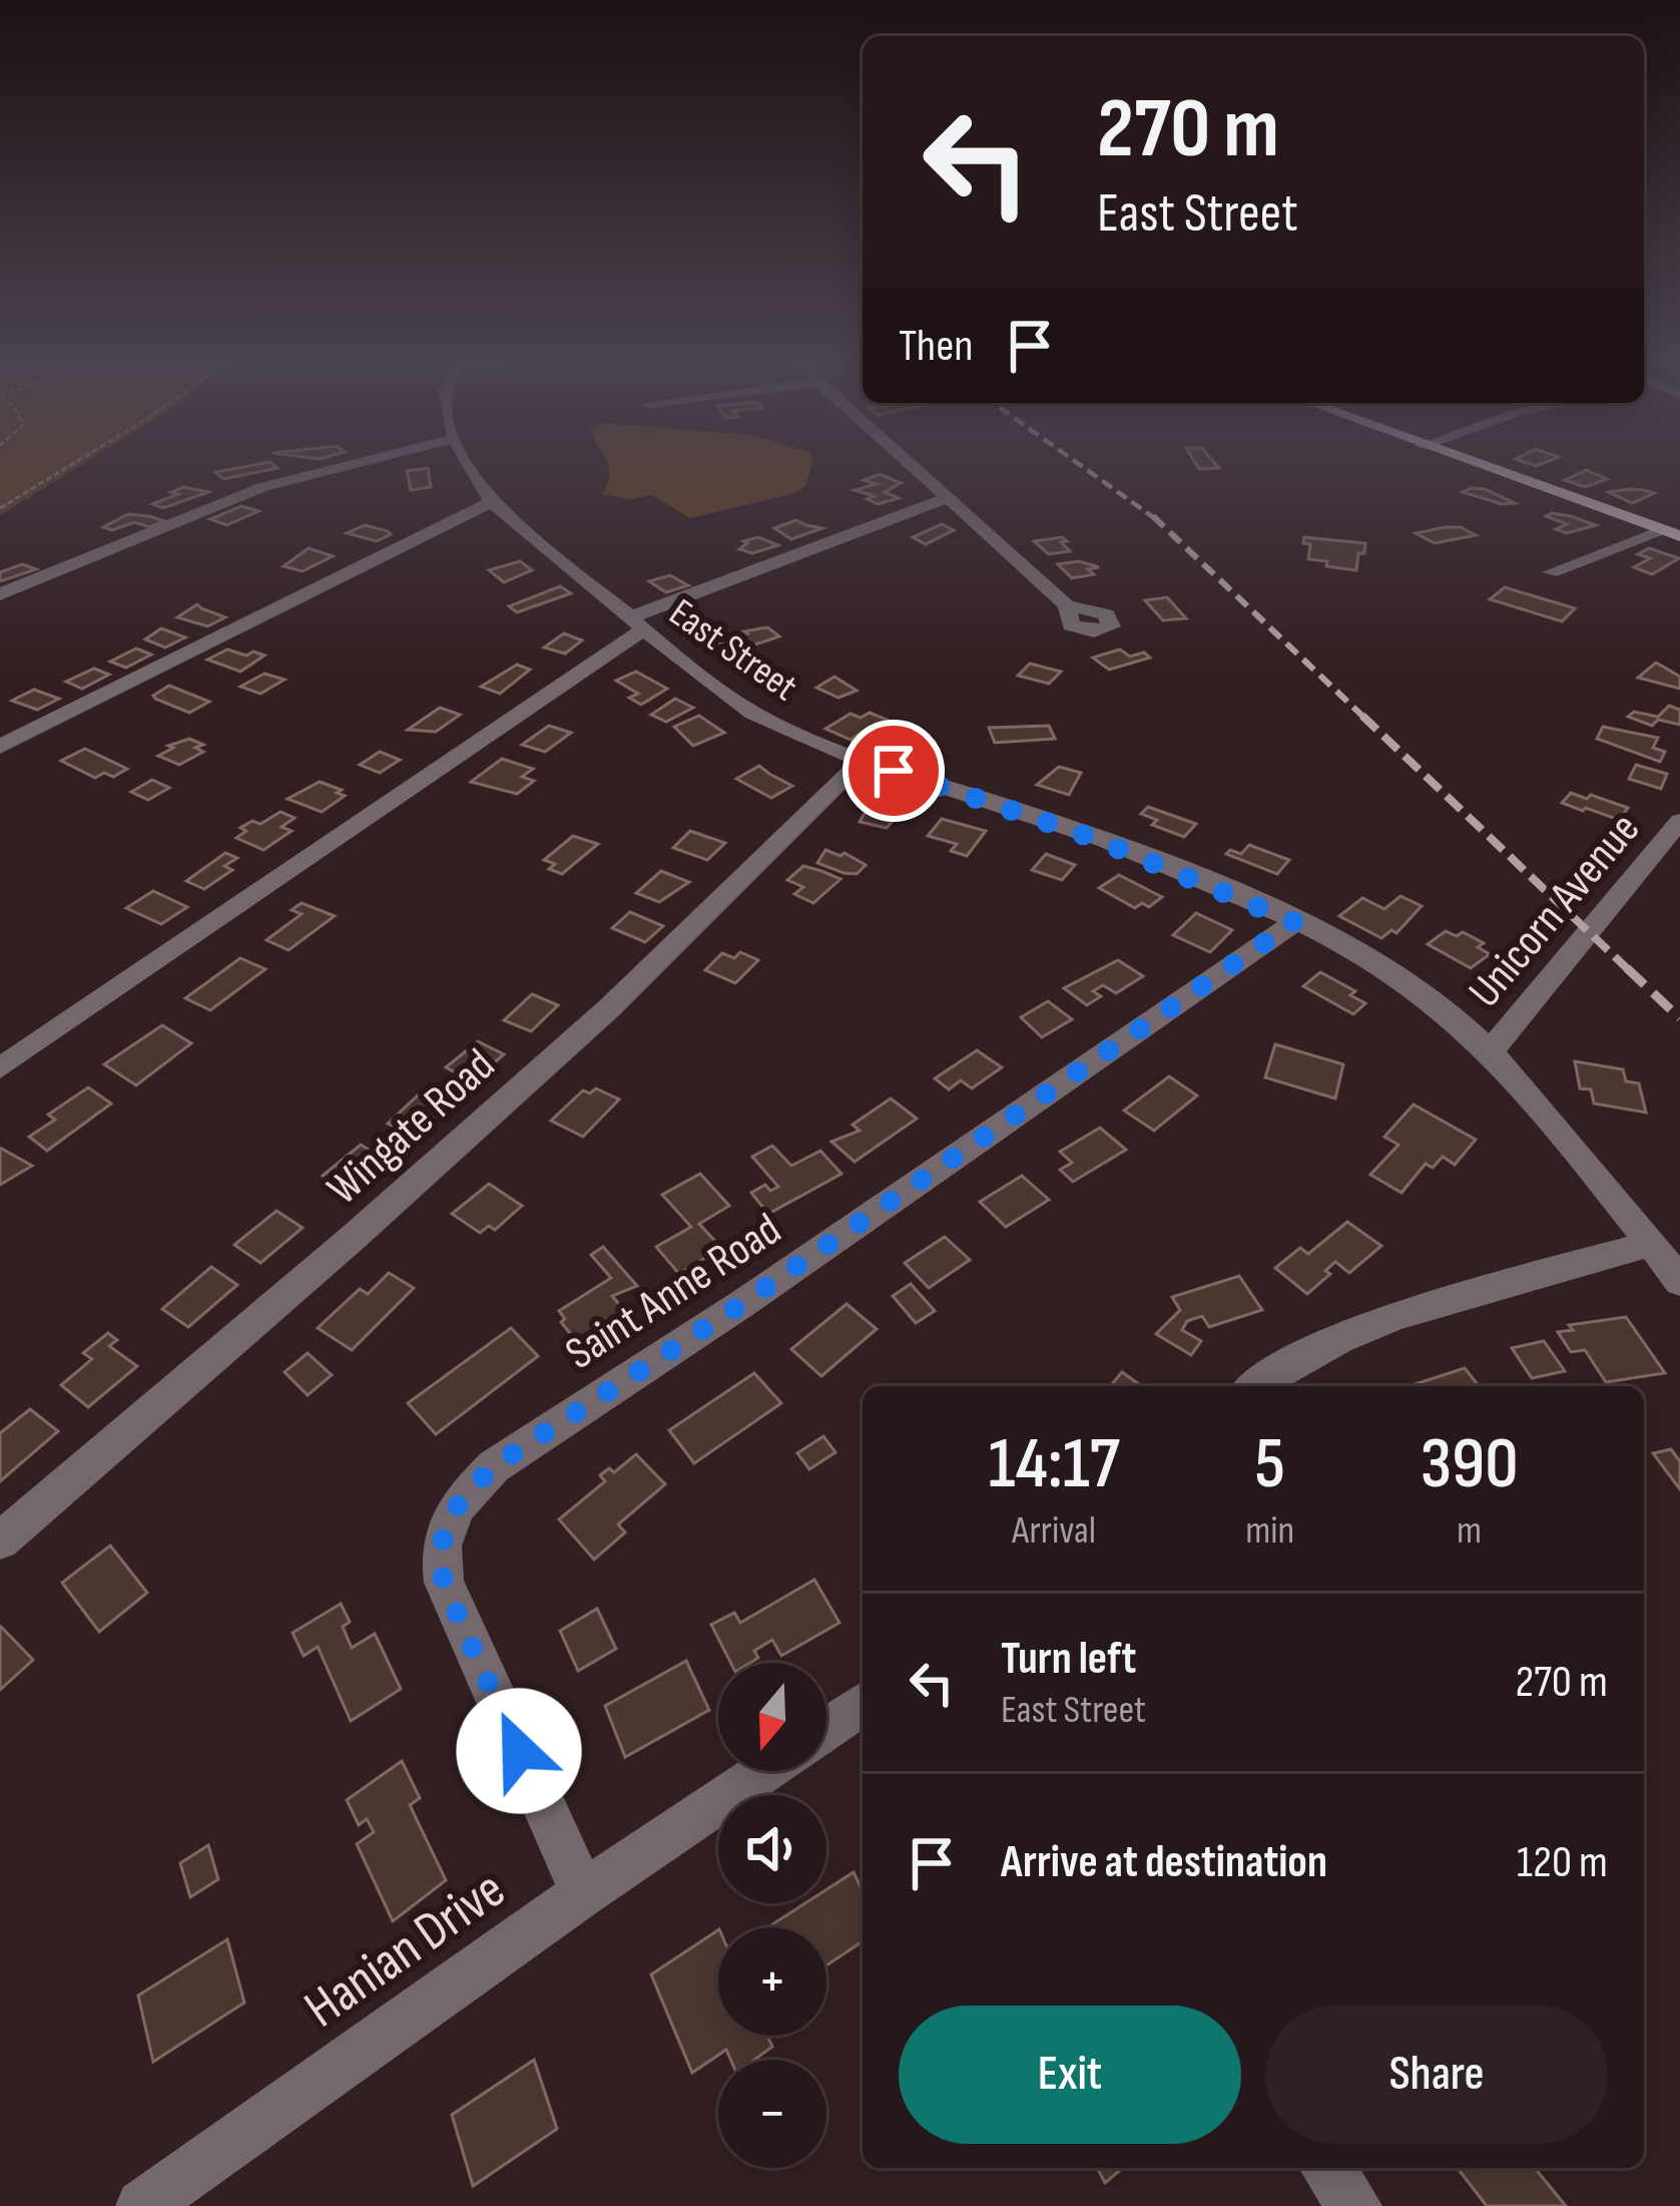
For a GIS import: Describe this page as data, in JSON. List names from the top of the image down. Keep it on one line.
{"streets":{"street":["East Street","Unicorn Avenue","Wingate Road","Saint Anne Road","Hanian Drive"]},"crossings":[["East Street","Unicorn Avenue"],["East Street","Wingate Road"],["East Street","Saint Anne Road"],["Saint Anne Road","Hanian Drive"]],"north":"bottom","page":{"turn":["270 m","East Street"],"then":"Then","eta":["14:17","Arrival","5","min","390","m"],"list":[{"name":"Turn left","note":"East Street","value":"270 m"},{"name":"Arrive at destination","value":"120 m"}],"map_buttons":["+","−"],"buttons":["Exit","Share"]}}
